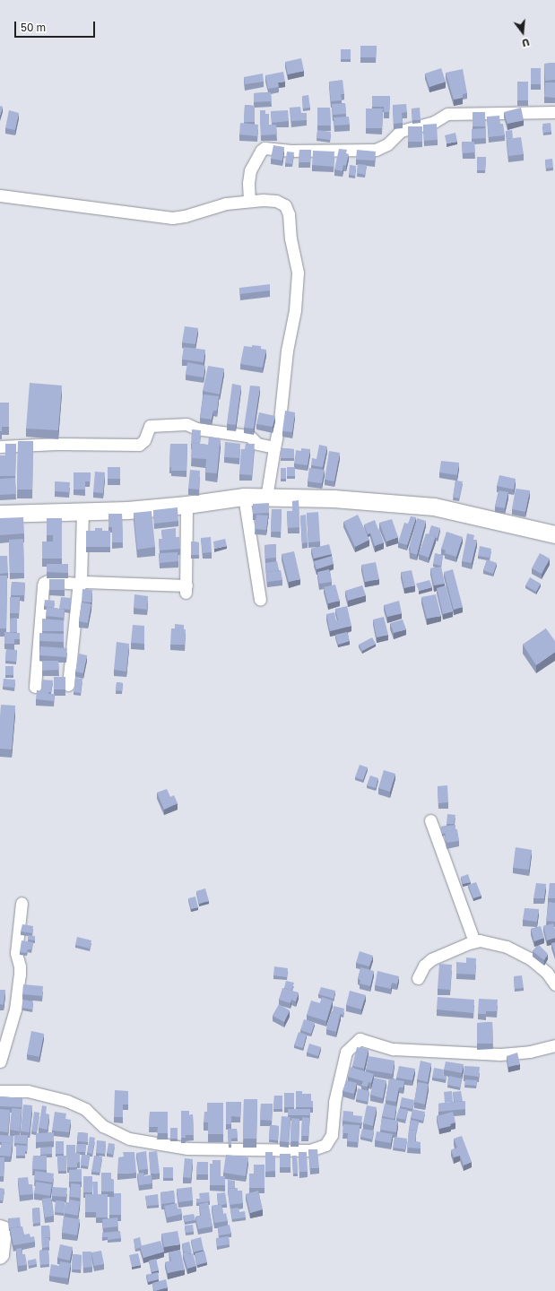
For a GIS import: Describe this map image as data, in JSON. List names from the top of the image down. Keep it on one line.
{"scale_bar":"50 m","north":"bottom"}
